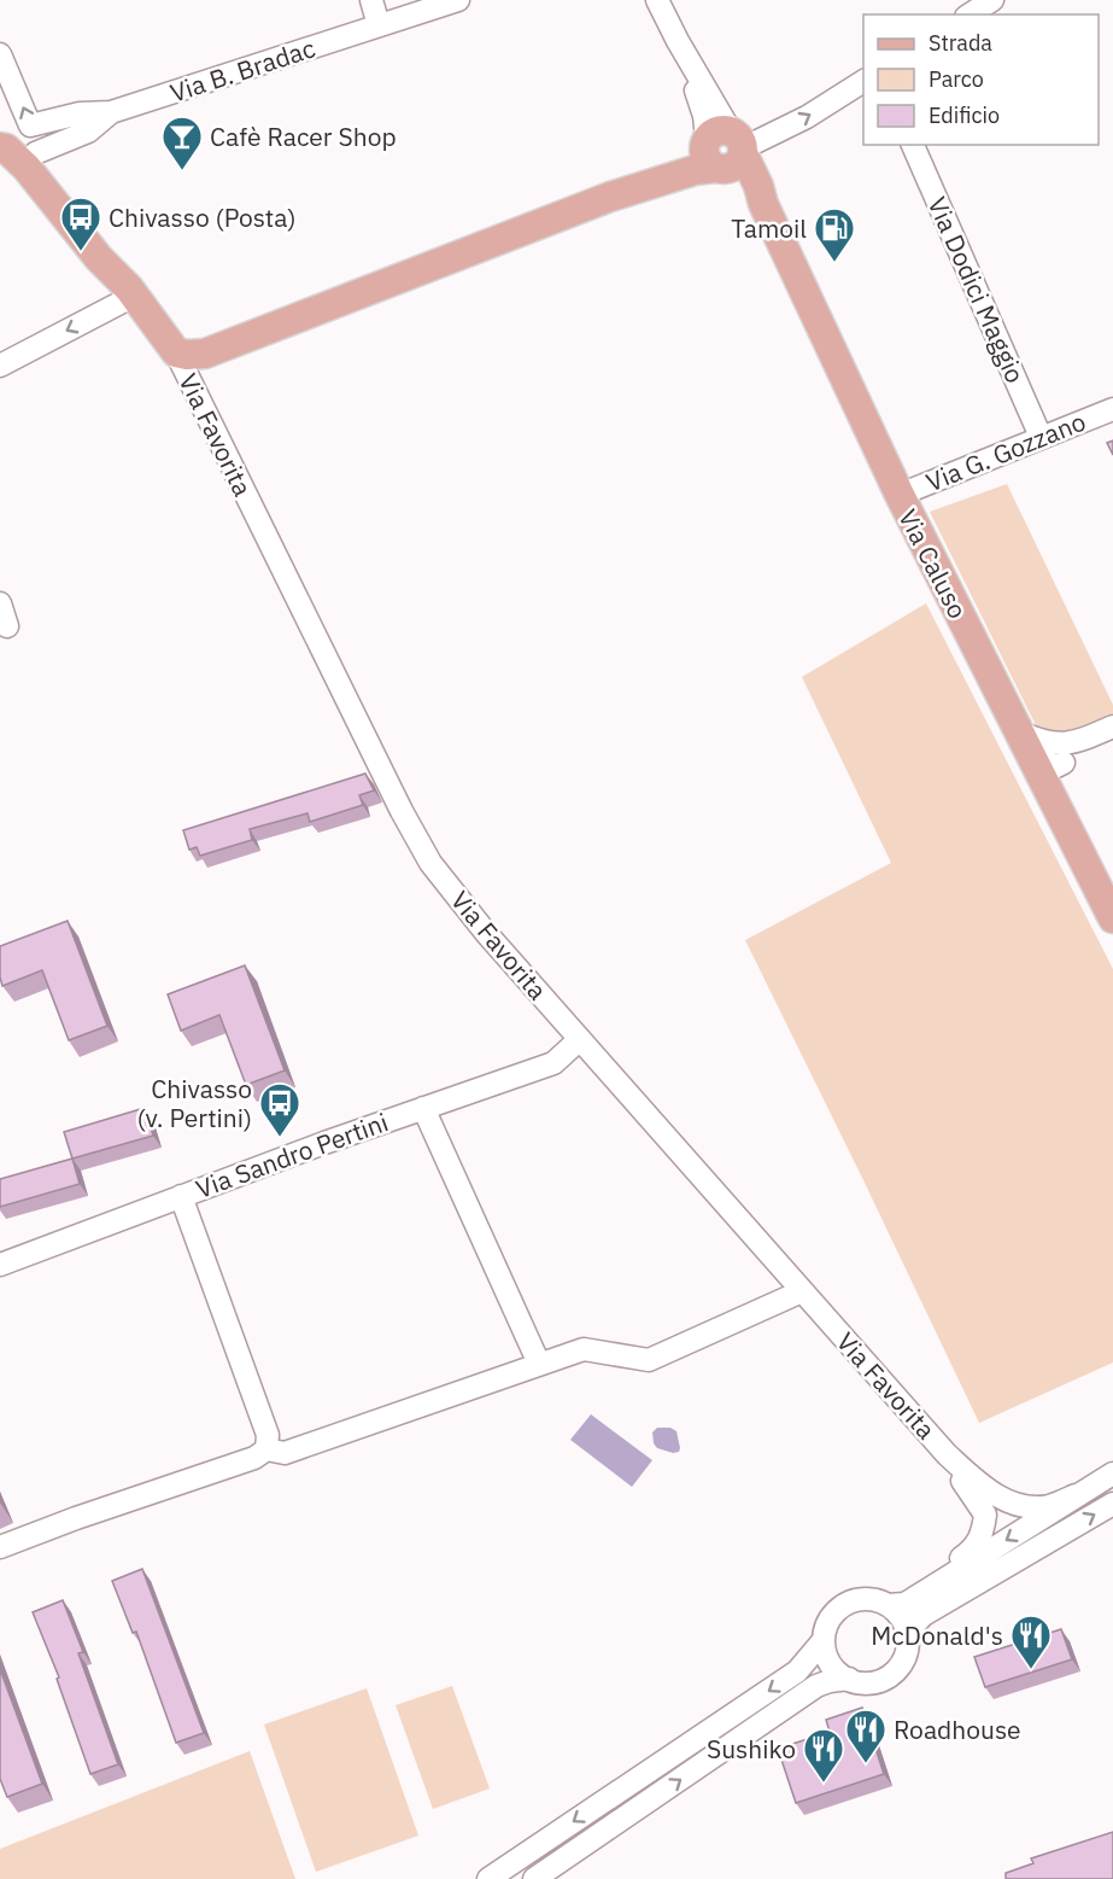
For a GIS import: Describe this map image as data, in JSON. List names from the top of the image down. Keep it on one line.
{"streets":{"main road":["Via Caluso"],"street":["Via B. Bradac","Via Dodici Maggio","Via Favorita","Via G. Gozzano","Via Sandro Pertini"]},"crossings":[["Via Dodici Maggio","Via G. Gozzano"],["Via Favorita","Via Sandro Pertini"],["Via G. Gozzano","Via Caluso"]],"places":{"bar":["Cafè Racer Shop"],"bus stop":["Chivasso (Posta)","Chivasso (v. Pertini)"],"fuel station":["Tamoil"],"restaurant":["McDonald's","Roadhouse","Sushiko"]},"legend":["Strada","Parco","Edificio"]}
